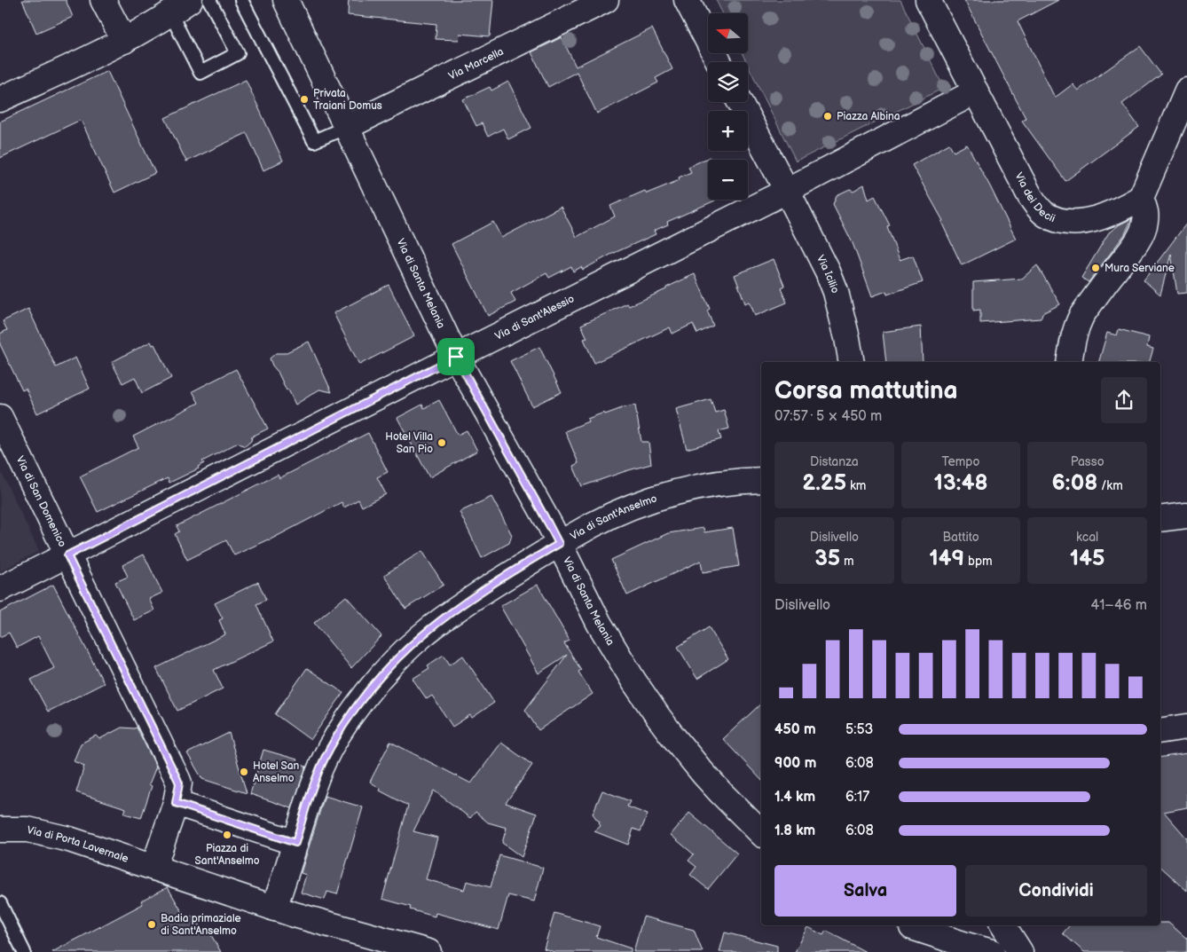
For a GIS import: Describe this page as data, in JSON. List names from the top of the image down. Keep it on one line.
{"streets":{"street":["Via Marcella","Via dei Decii","Via Icilio","Via di Santa Melania","Via di Sant'Alessio","Via di San Domenico","Via di Sant'Anselmo","Via di Porta Lavernale"]},"crossings":[["Via Marcella","Via di Santa Melania"],["Via Icilio","Via di Sant'Alessio"],["Via di Santa Melania","Via di Sant'Alessio"],["Via di Santa Melania","Via di Sant'Anselmo"],["Via di Sant'Alessio","Via di San Domenico"]],"places":["Privata Traiani Domus","Piazza Albina","Mura Serviane","Hotel Villa San Pio","Hotel San Anselmo","Piazza di Sant'Anselmo","Badia primaziale di Sant'Anselmo"],"north":"left","page":{"map_buttons":["+","−"],"heading":["Corsa mattutina","07:57 · 5 × 450 m"],"stats":[["Distanza","2.25 km"],["Tempo","13:48"],["Passo","6:08 /km"],["Dislivello","35 m"],["Battito","149 bpm"],["kcal","145"]],"chart":["Dislivello","41–46 m"],"list":[{"name":"450 m","note":"5:53"},{"name":"900 m","note":"6:08"},{"name":"1.4 km","note":"6:17"},{"name":"1.8 km","note":"6:08"}],"buttons":["Salva","Condividi"]}}
